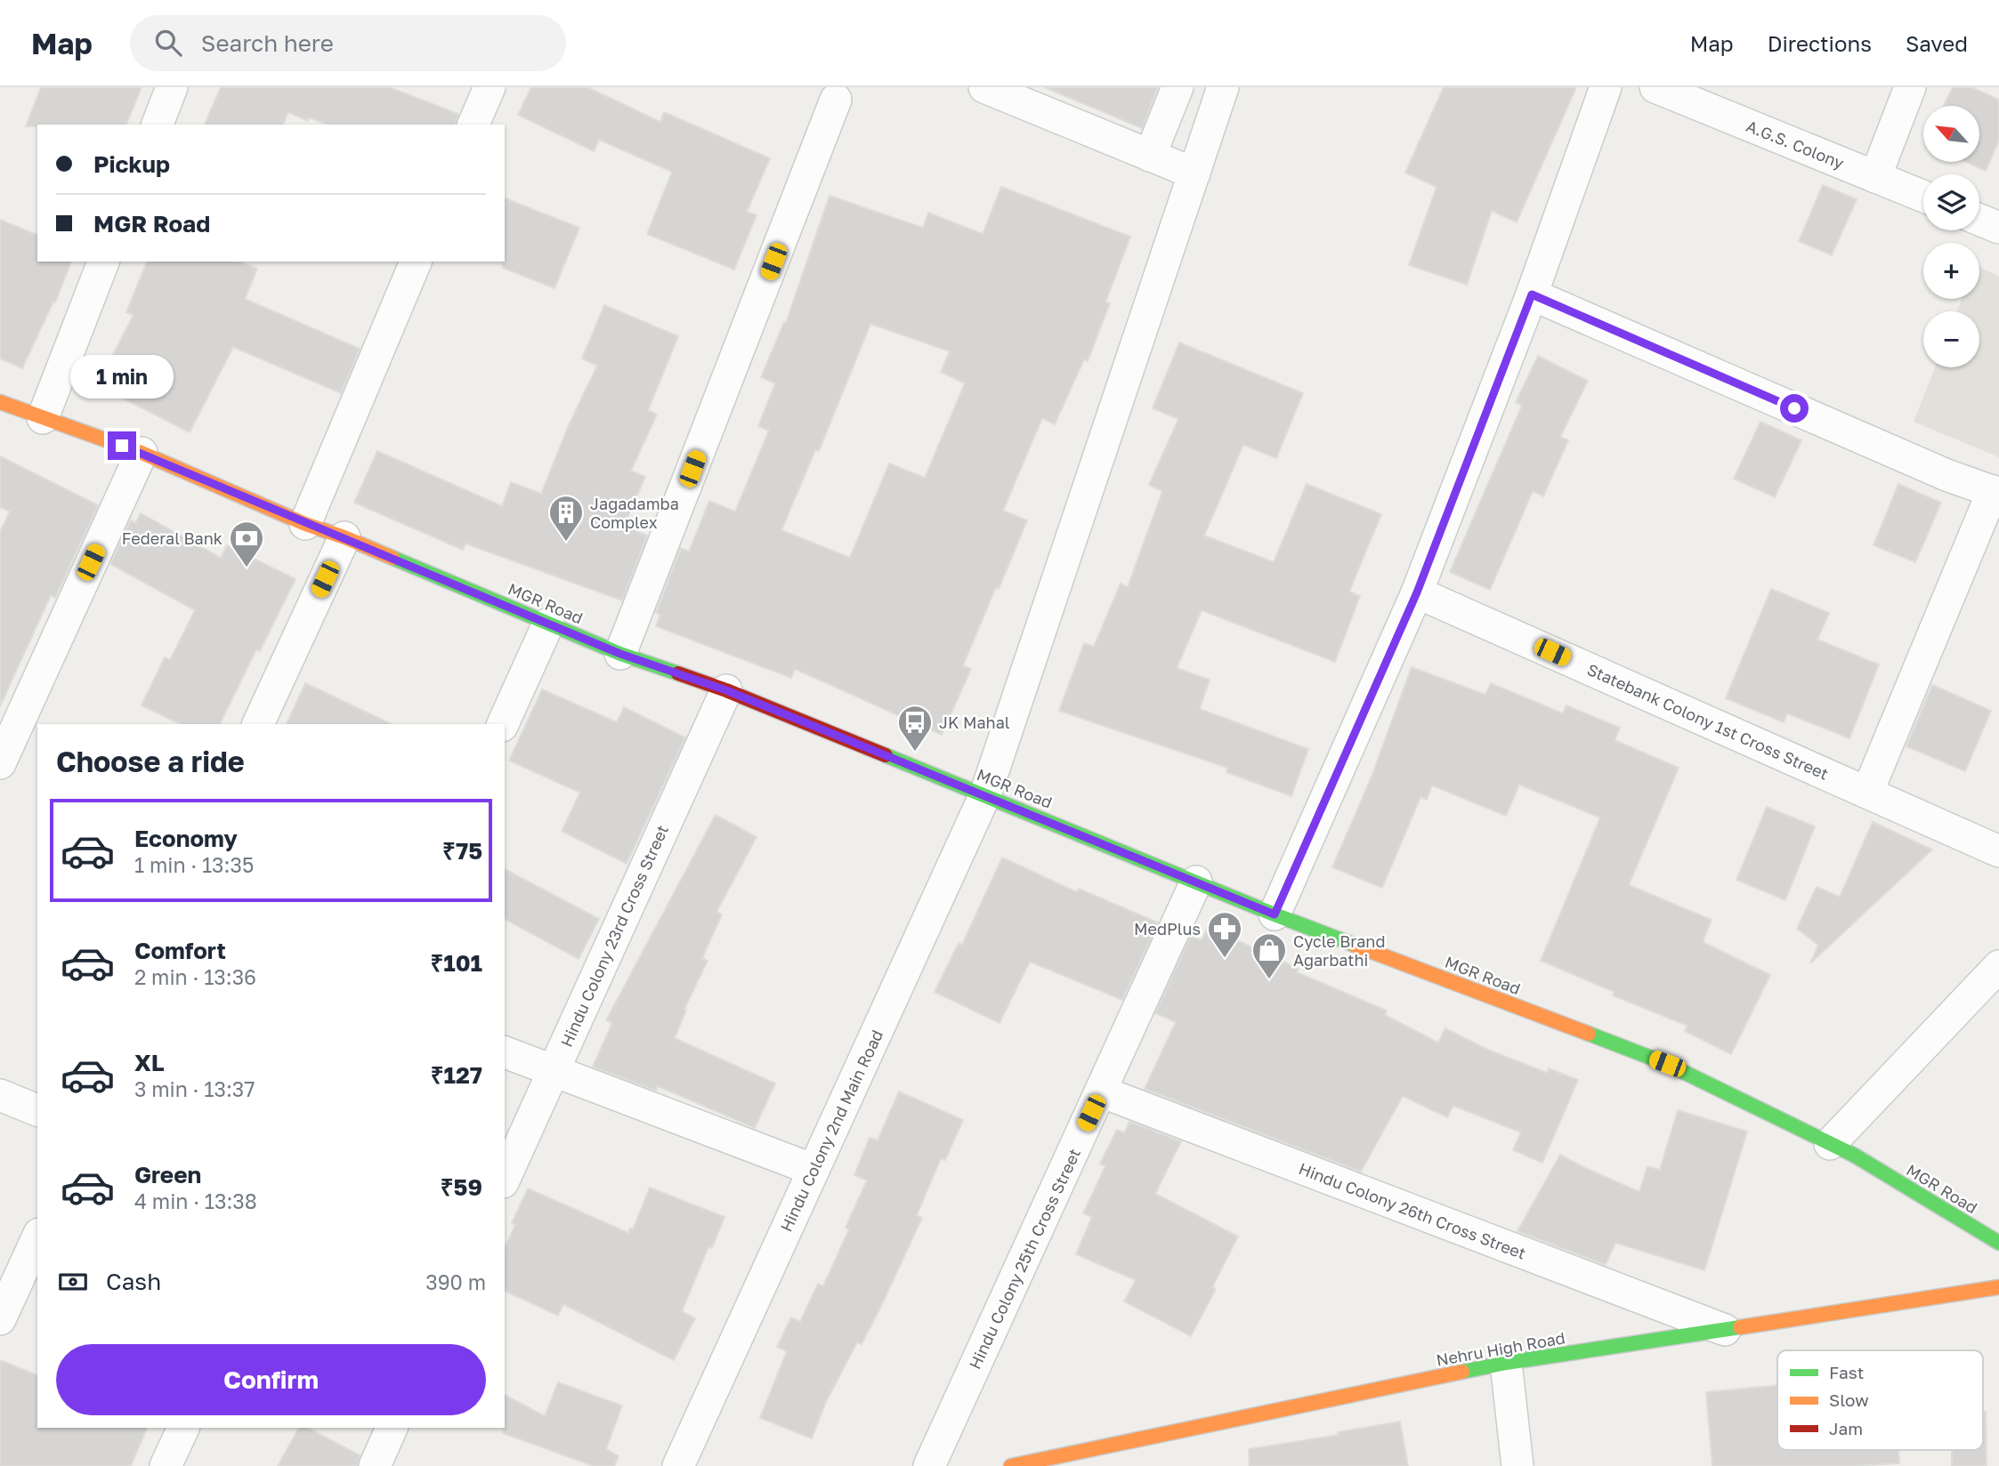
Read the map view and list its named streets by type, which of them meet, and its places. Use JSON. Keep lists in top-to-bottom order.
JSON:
{
  "streets": {
    "street": [
      "A.G.S. Colony",
      "MGR Road",
      "Statebank Colony 1st Cross Street",
      "Hindu Colony 23rd Cross Street",
      "Hindu Colony 2nd Main Road",
      "Hindu Colony 26th Cross Street",
      "Hindu Colony 25th Cross Street",
      "Nehru High Road"
    ]
  },
  "crossings": [
    ["MGR Road", "Hindu Colony 23rd Cross Street"],
    ["MGR Road", "Hindu Colony 2nd Main Road"],
    ["MGR Road", "Hindu Colony 25th Cross Street"],
    ["Hindu Colony 26th Cross Street", "Hindu Colony 25th Cross Street"],
    ["Hindu Colony 26th Cross Street", "Nehru High Road"]
  ],
  "places": {
    "building": ["Jagadamba Complex"],
    "bank": ["Federal Bank"],
    "bus stop": ["JK Mahal"],
    "pharmacy": ["MedPlus"],
    "shop": ["Cycle Brand Agarbathi"]
  },
  "legend": ["Fast", "Slow", "Jam"],
  "north": "top left",
  "page": {
    "header": "Map",
    "search": "Search here",
    "nav": ["Map", "Directions", "Saved"],
    "map_buttons": ["+", "−"],
    "banner": ["Pickup", "MGR Road"],
    "bubble": "1 min",
    "heading": "Choose a ride",
    "list": [
      {
        "name": "Economy",
        "note": "1 min · 13:35",
        "value": "₹75"
      },
      {
        "name": "Comfort",
        "note": "2 min · 13:36",
        "value": "₹101"
      },
      {
        "name": "XL",
        "note": "3 min · 13:37",
        "value": "₹127"
      },
      {
        "name": "Green",
        "note": "4 min · 13:38",
        "value": "₹59"
      }
    ],
    "pay": ["Cash", "390 m"],
    "buttons": "Confirm"
  }
}
